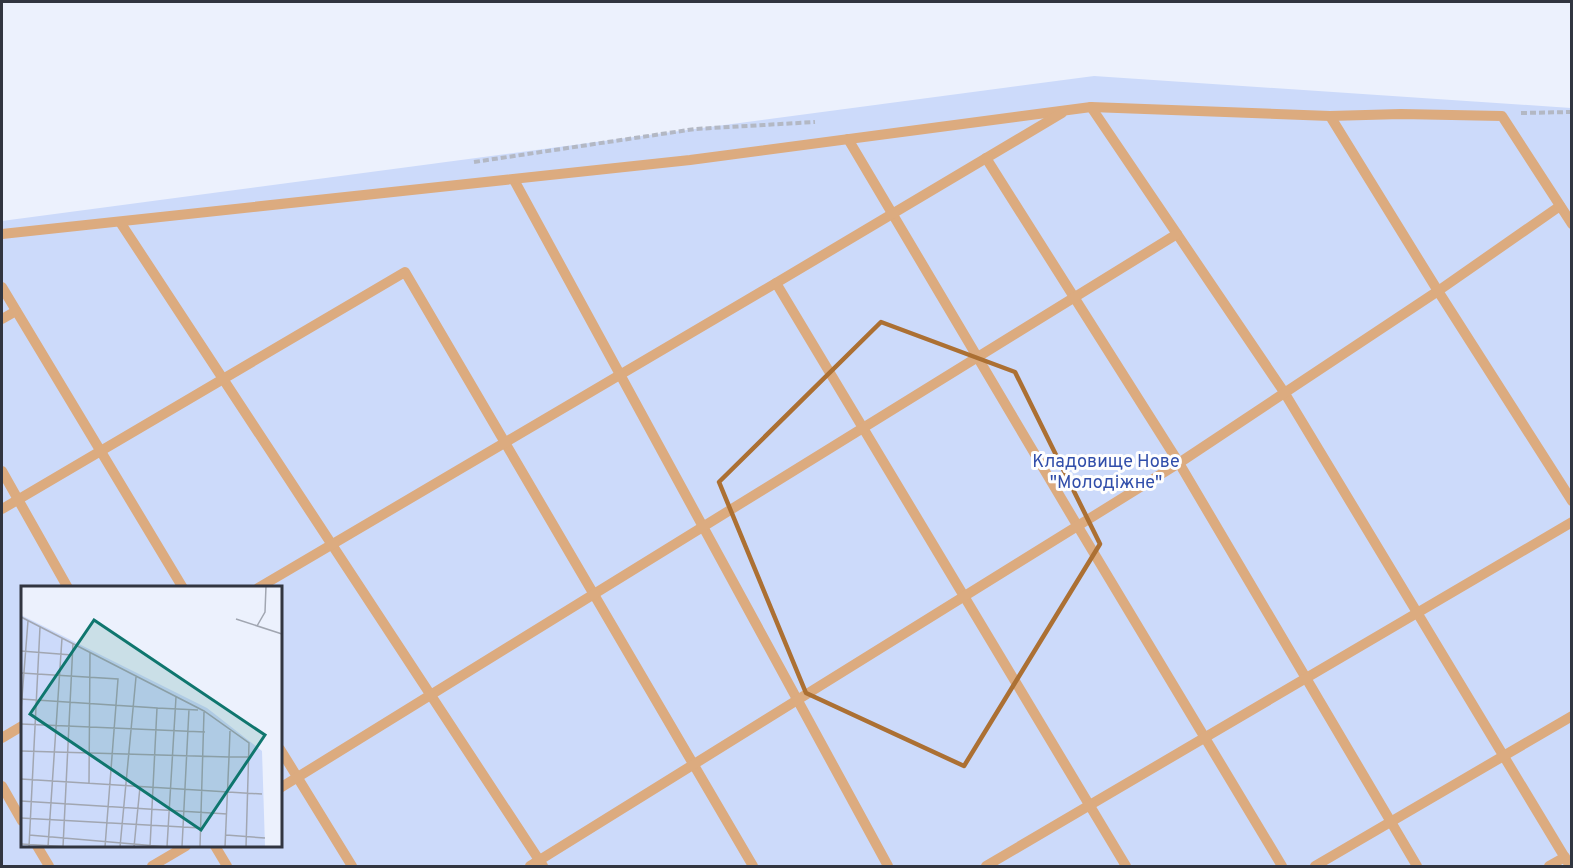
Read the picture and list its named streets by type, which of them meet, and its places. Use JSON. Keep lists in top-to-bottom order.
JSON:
{
  "parks": ["Кладовище Нове \"Молодіжне\""]
}
